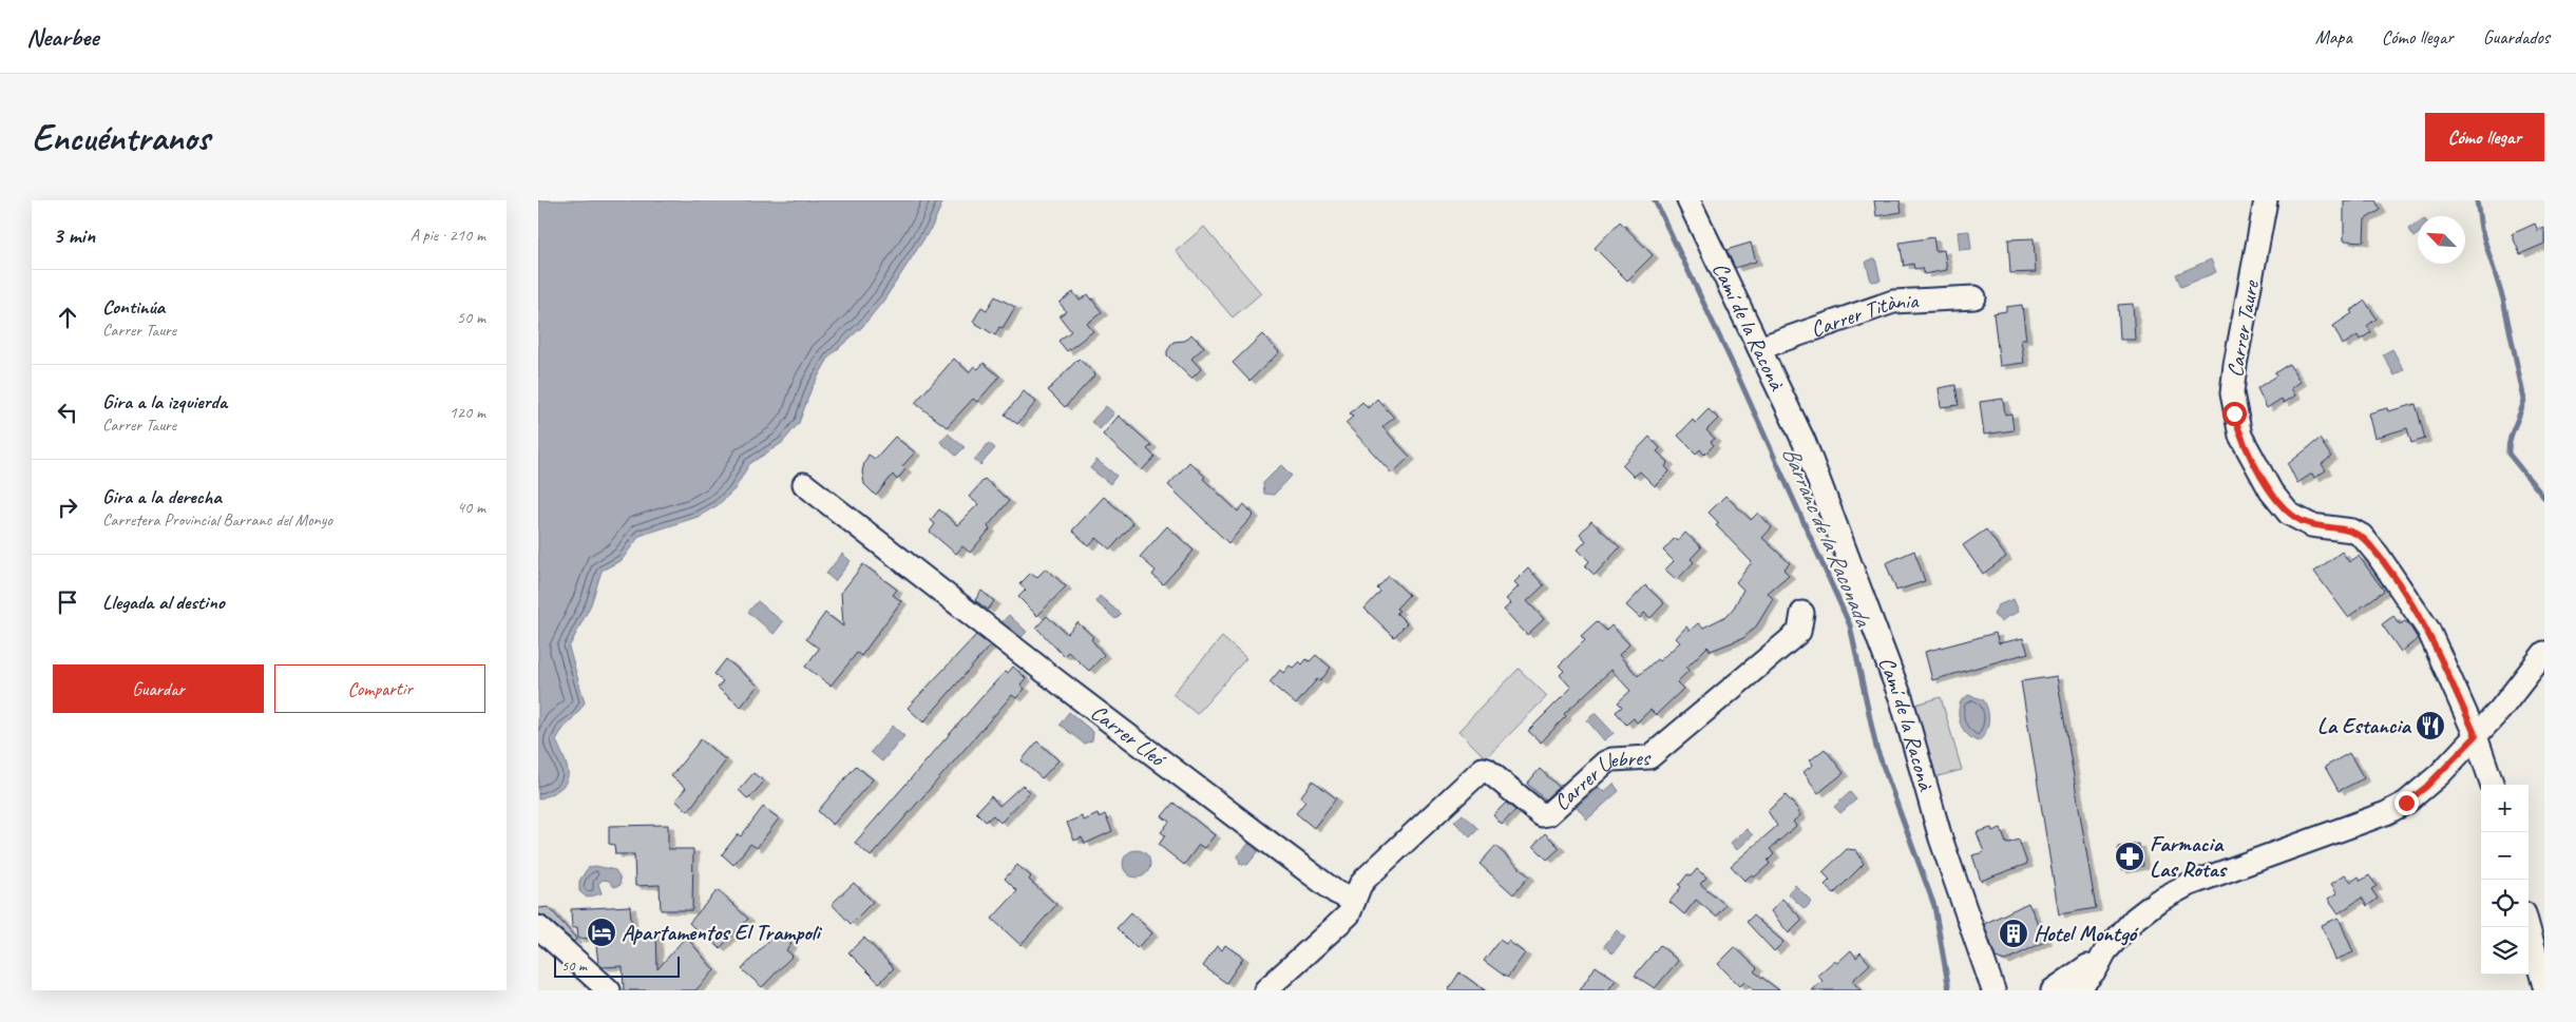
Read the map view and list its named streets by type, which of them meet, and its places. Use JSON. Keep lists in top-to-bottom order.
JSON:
{
  "streets": {
    "street": [
      "Carrer Titània",
      "Camí de la Raconà",
      "Carrer Taure",
      "Carrer Lleó",
      "Carrer Llebres"
    ]
  },
  "crossings": [
    ["Carrer Titània", "Camí de la Raconà"],
    ["Carrer Lleó", "Carrer Llebres"]
  ],
  "water": ["Barranc de la Raconada"],
  "places": {
    "restaurant": ["La Estancia"],
    "pharmacy": ["Farmacia Las Rotas"],
    "hotel": ["Apartamentos El Trampoli"],
    "building": ["Hotel Montgó"]
  },
  "scale_bar": "50 m",
  "north": "top left",
  "page": {
    "header": "Nearbee",
    "nav": ["Mapa", "Cómo llegar", "Guardados"],
    "buttons": [
      "Cómo llegar",
      ["Guardar", "Compartir"]
    ],
    "title": "Encuéntranos",
    "heading": ["3 min", "A pie · 210 m"],
    "list": [
      ["Continúa", "Carrer Taure", "50 m"],
      ["Gira a la izquierda", "Carrer Taure", "120 m"],
      ["Gira a la derecha", "Carretera Provincial Barranc del Monyo", "40 m"],
      "Llegada al destino"
    ],
    "map_buttons": ["+", "−"],
    "scale": "50 m"
  }
}
